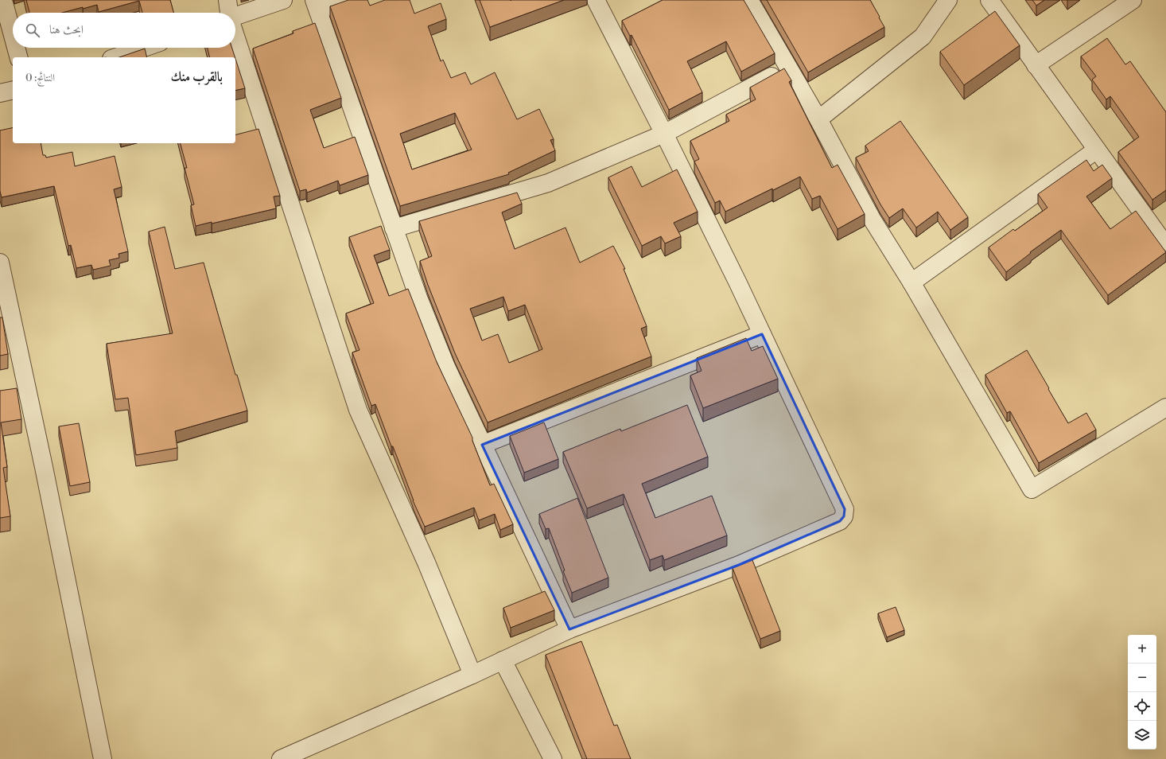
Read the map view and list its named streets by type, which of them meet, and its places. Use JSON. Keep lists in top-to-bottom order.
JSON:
{
  "page": {
    "search": "ابحث هنا",
    "heading": ["بالقرب منك", "النتائج: 0"],
    "map_buttons": ["+", "−"]
  }
}
